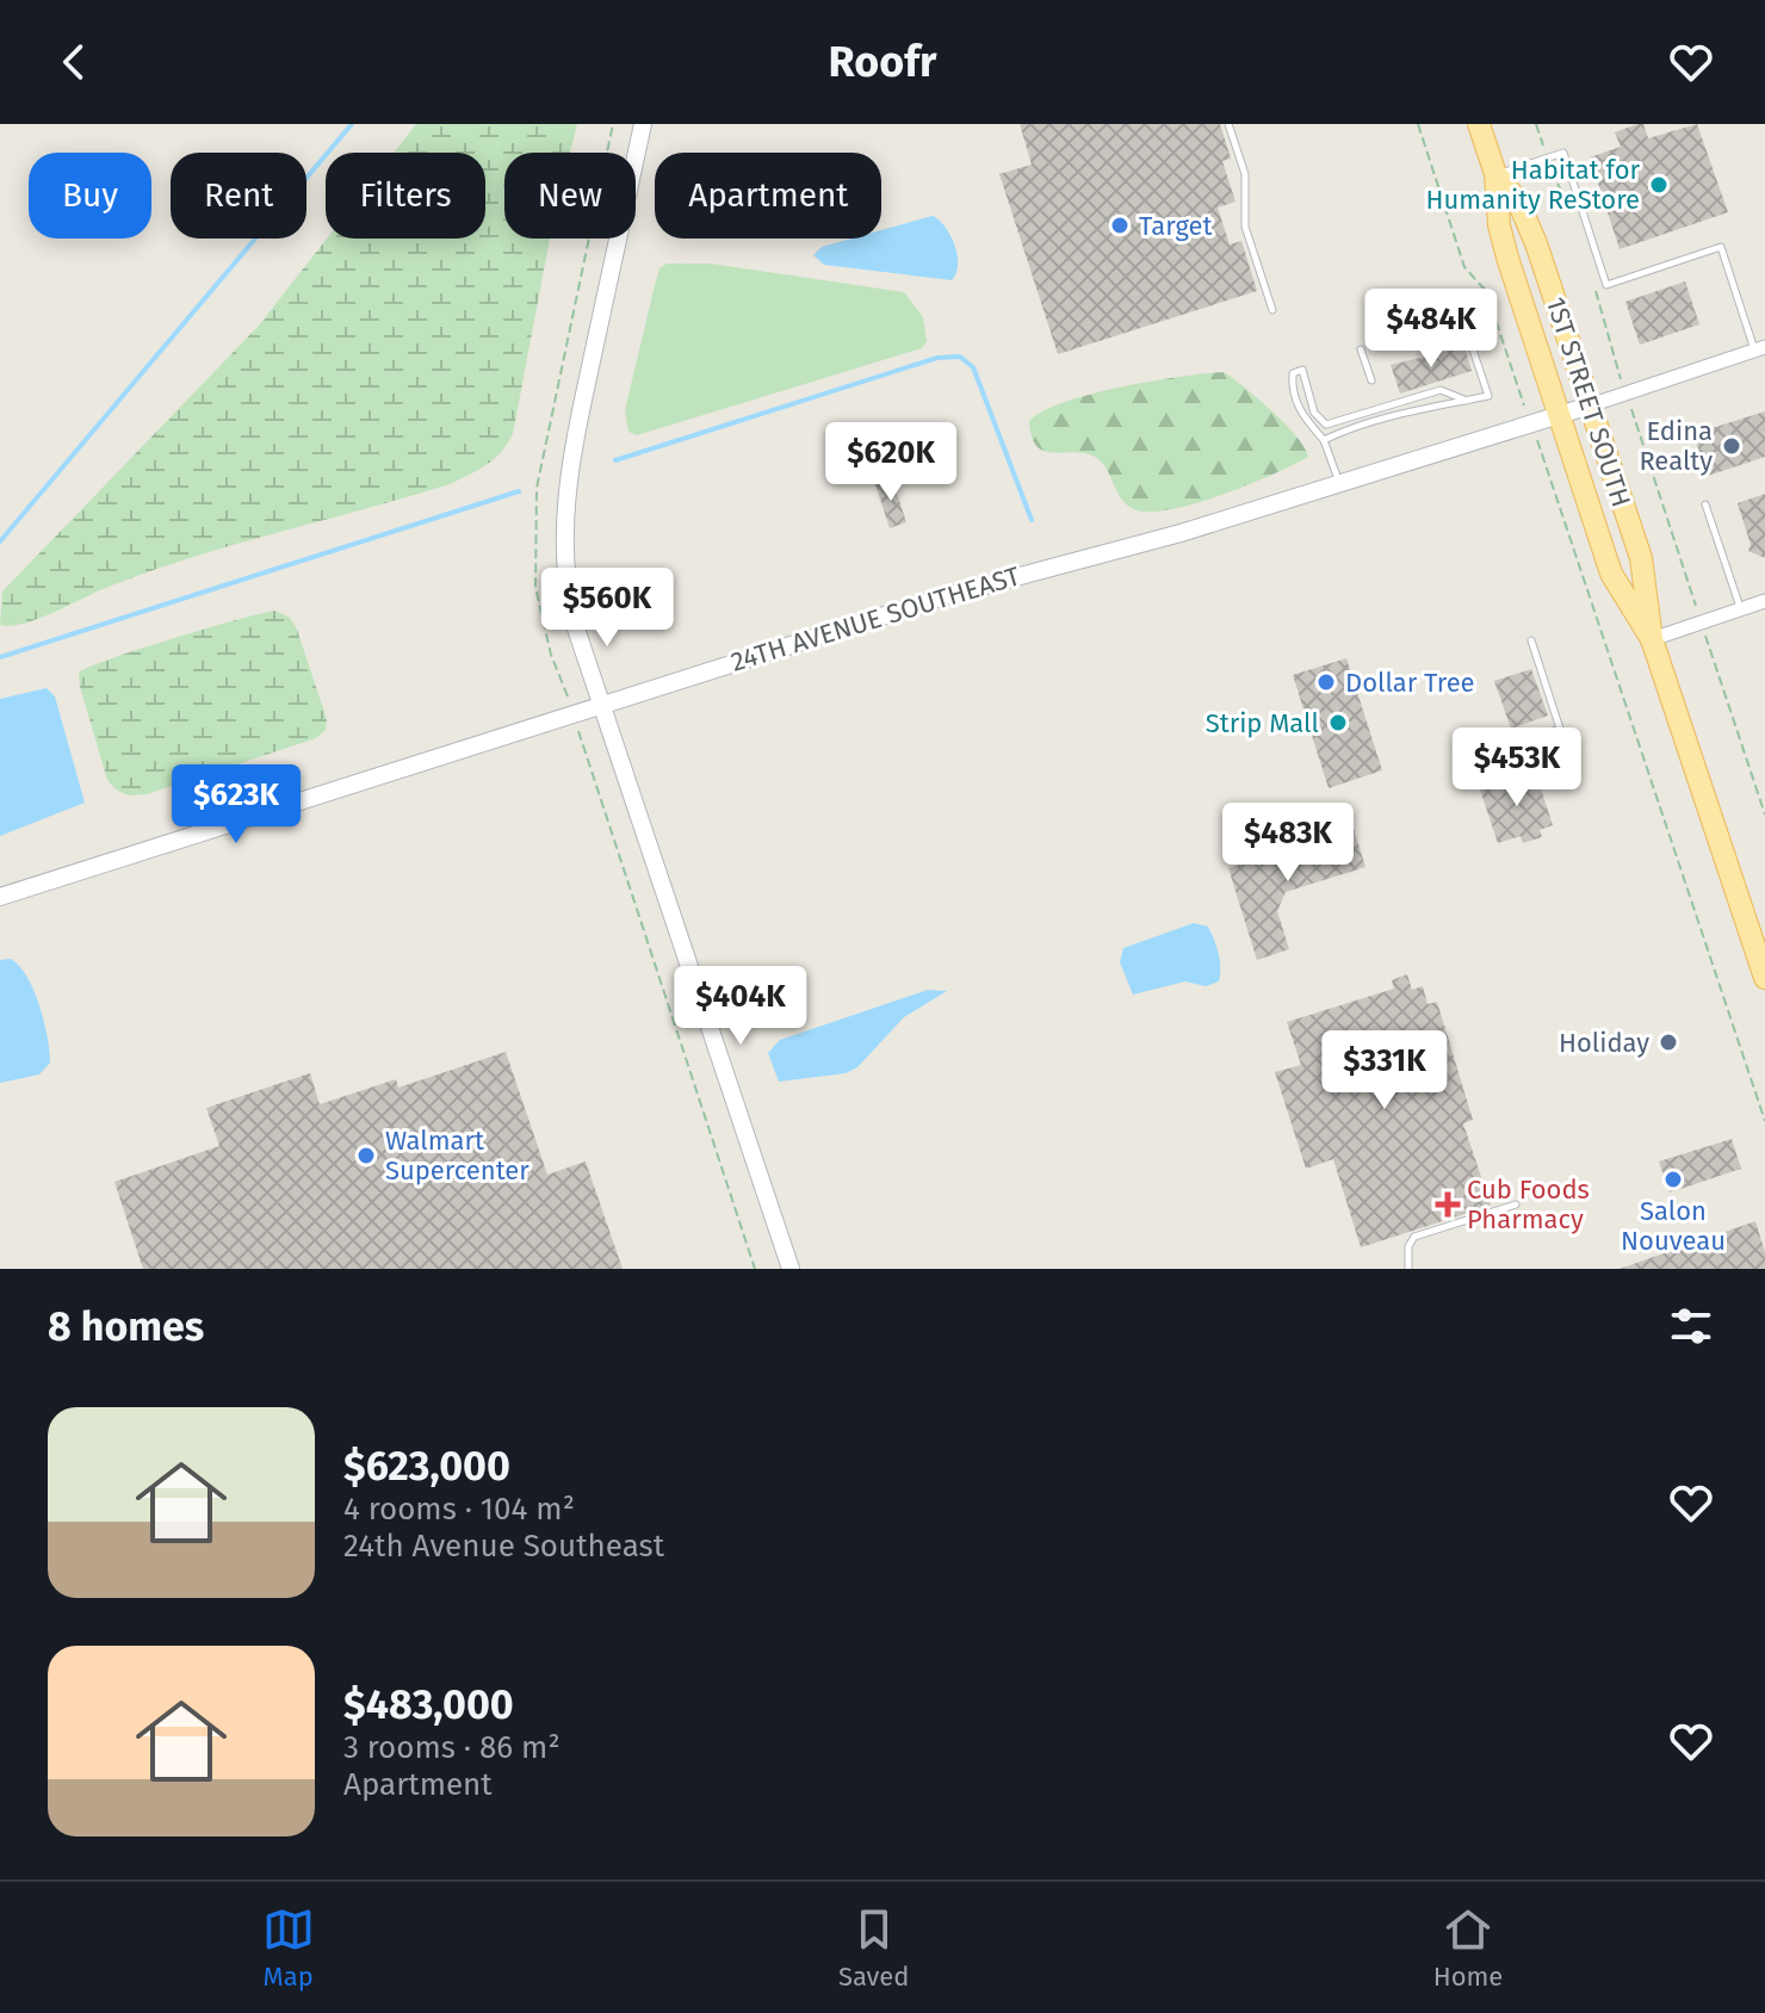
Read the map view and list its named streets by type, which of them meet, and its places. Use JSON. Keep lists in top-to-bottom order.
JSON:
{
  "streets": {
    "main road": ["1ST STREET SOUTH"],
    "street": ["24TH AVENUE SOUTHEAST"]
  },
  "crossings": [
    ["1ST STREET SOUTH", "24TH AVENUE SOUTHEAST"]
  ],
  "places": {
    "other": [
      "Habitat for Humanity ReStore",
      "Target",
      "Edina Realty",
      "Dollar Tree",
      "Strip Mall",
      "Holiday",
      "Walmart Supercenter",
      "Salon Nouveau"
    ],
    "health": ["Cub Foods Pharmacy"]
  },
  "page": {
    "header": "Roofr",
    "chip": [
      "Buy",
      "Rent",
      "Filters",
      "New",
      "Apartment"
    ],
    "price": [
      "$484K",
      "$620K",
      "$560K",
      "$453K",
      "$623K",
      "$483K",
      "$404K",
      "$331K"
    ],
    "heading": "8 homes",
    "list": [
      {
        "name": "$623,000",
        "note": "4 rooms · 104 m² · 24th Avenue Southeast"
      },
      {
        "name": "$483,000",
        "note": "3 rooms · 86 m² · Apartment"
      }
    ],
    "tabs": ["Map", "Saved", "Home"]
  }
}
